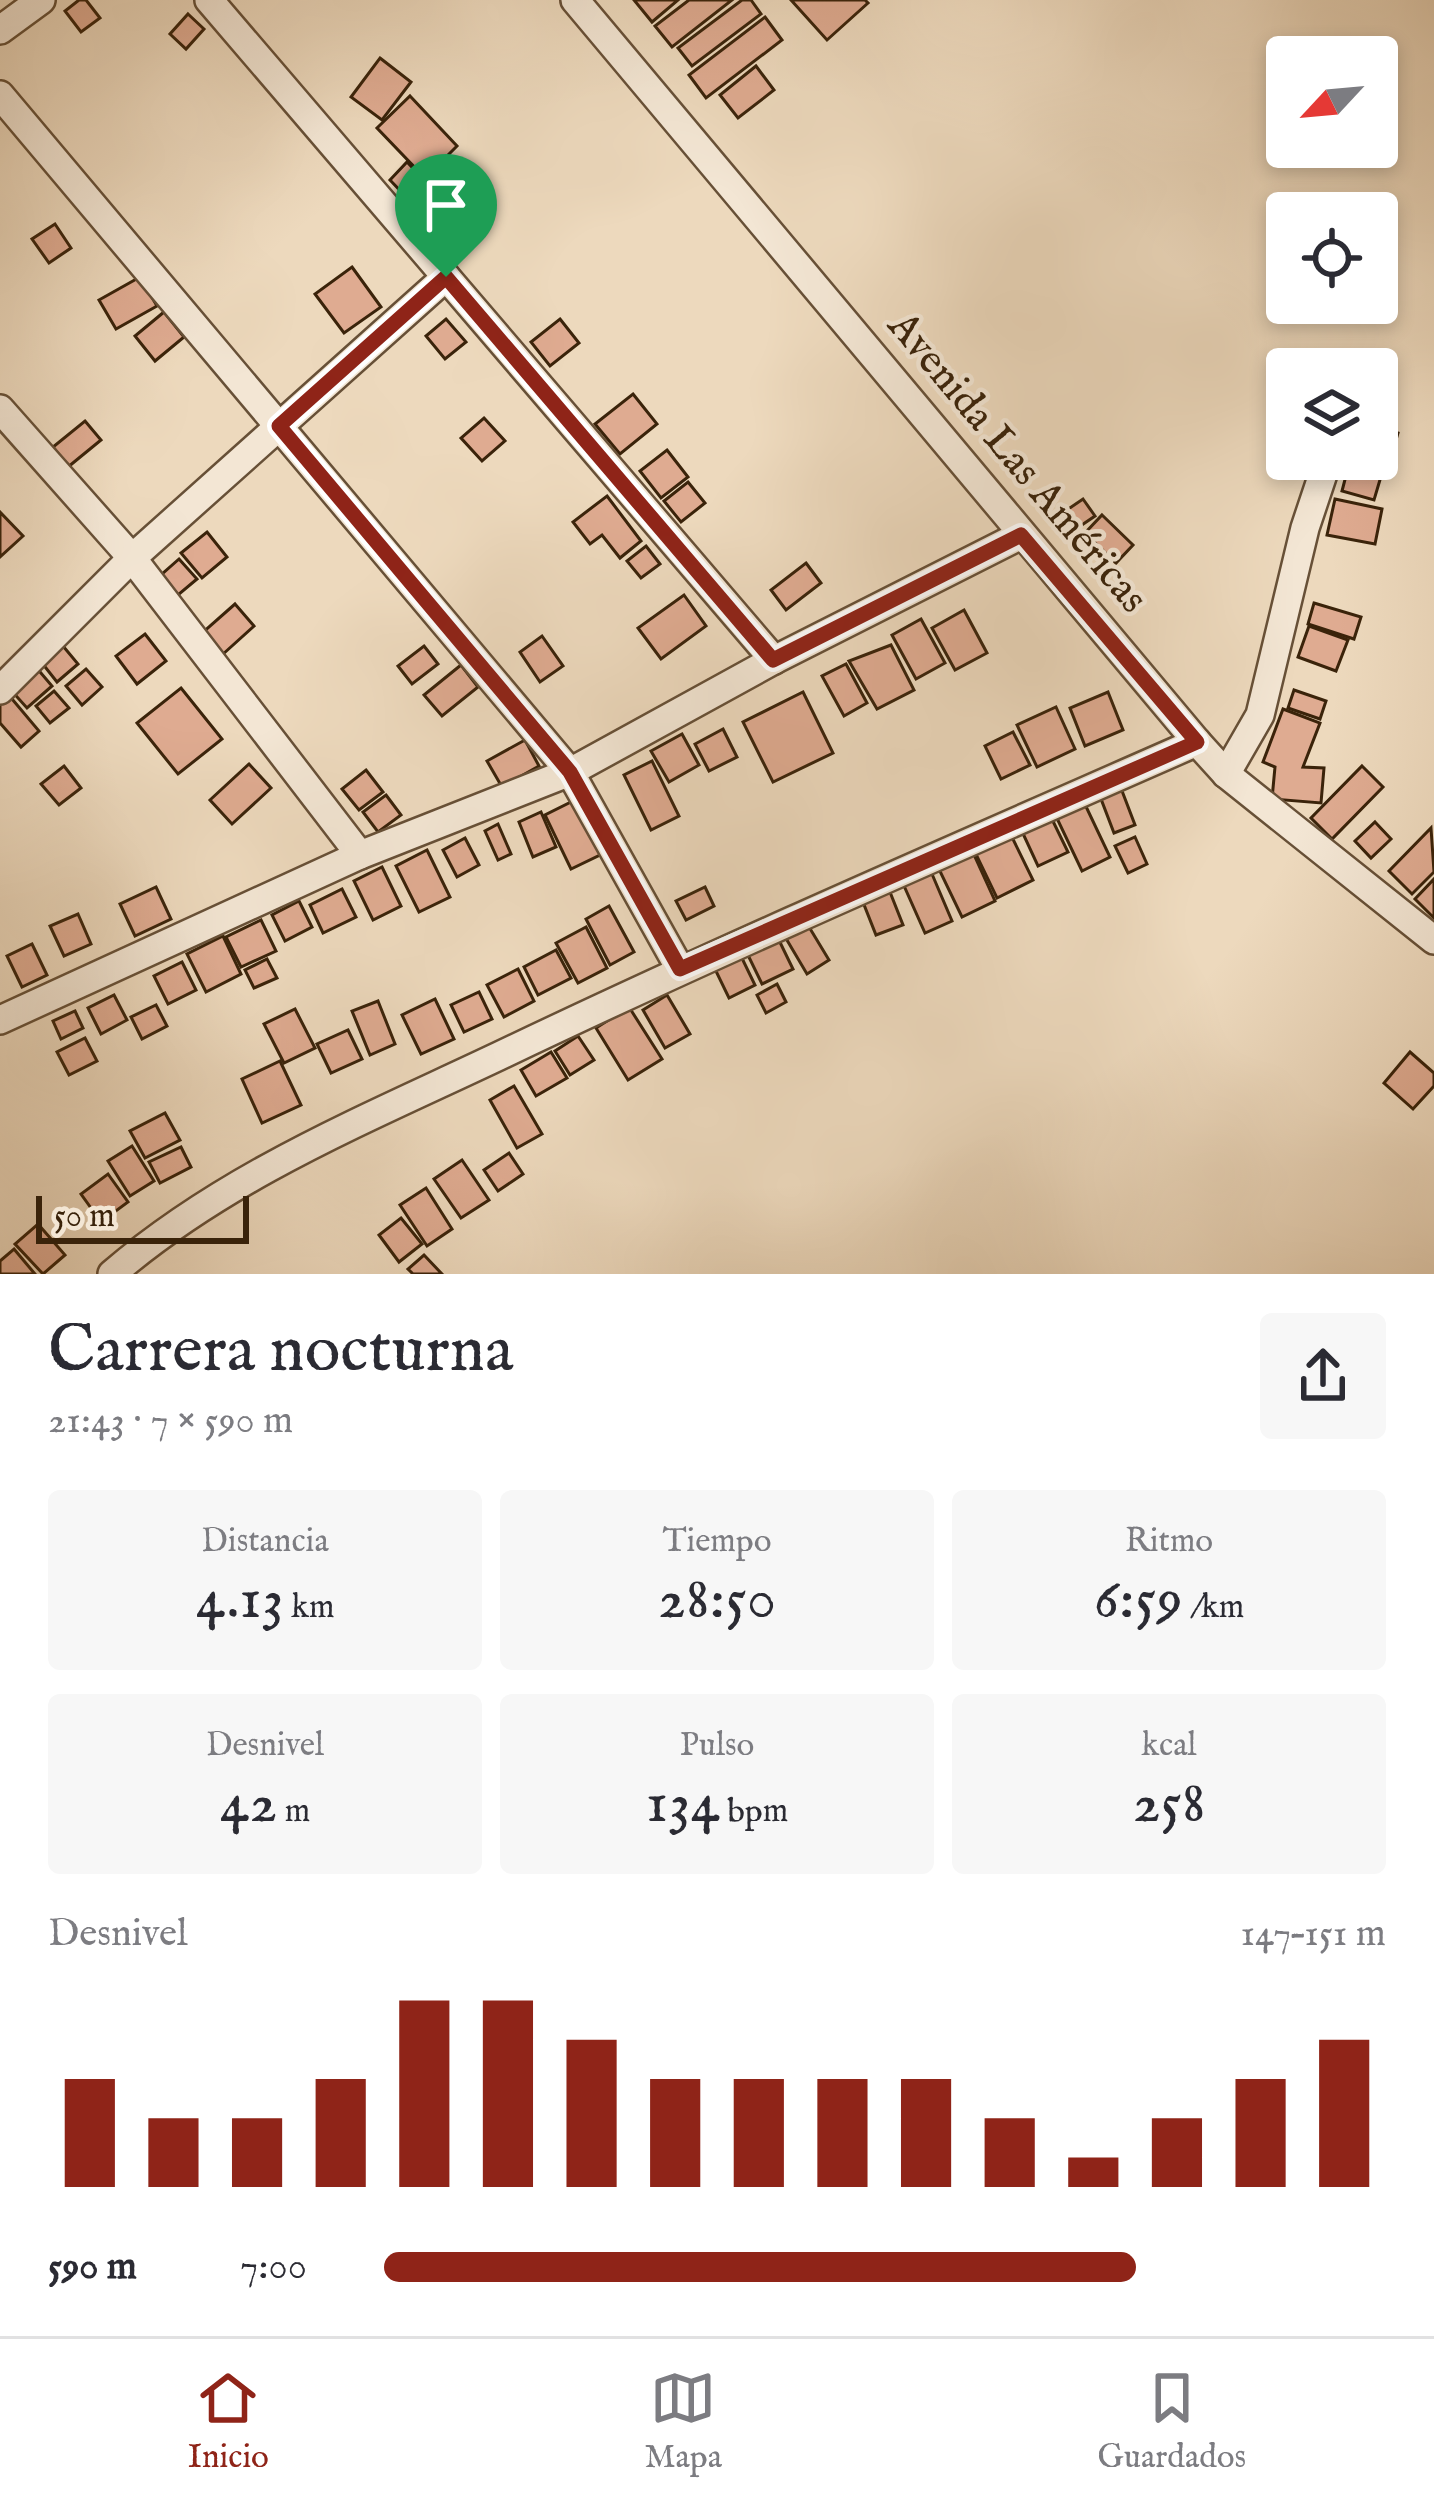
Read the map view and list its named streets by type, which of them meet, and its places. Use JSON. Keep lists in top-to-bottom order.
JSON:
{
  "streets": {
    "street": ["Avenida Las Américas"]
  },
  "scale_bar": "50 m",
  "north": "bottom left",
  "page": {
    "scale": "50 m",
    "heading": ["Carrera nocturna", "21:43 · 7 × 590 m"],
    "stats": [
      ["Distancia", "4.13 km"],
      ["Tiempo", "28:50"],
      ["Ritmo", "6:59 /km"],
      ["Desnivel", "42 m"],
      ["Pulso", "134 bpm"],
      ["kcal", "258"]
    ],
    "chart": ["Desnivel", "147–151 m"],
    "list": [
      {
        "name": "590 m",
        "note": "7:00"
      }
    ],
    "tabs": ["Inicio", "Mapa", "Guardados"]
  }
}
